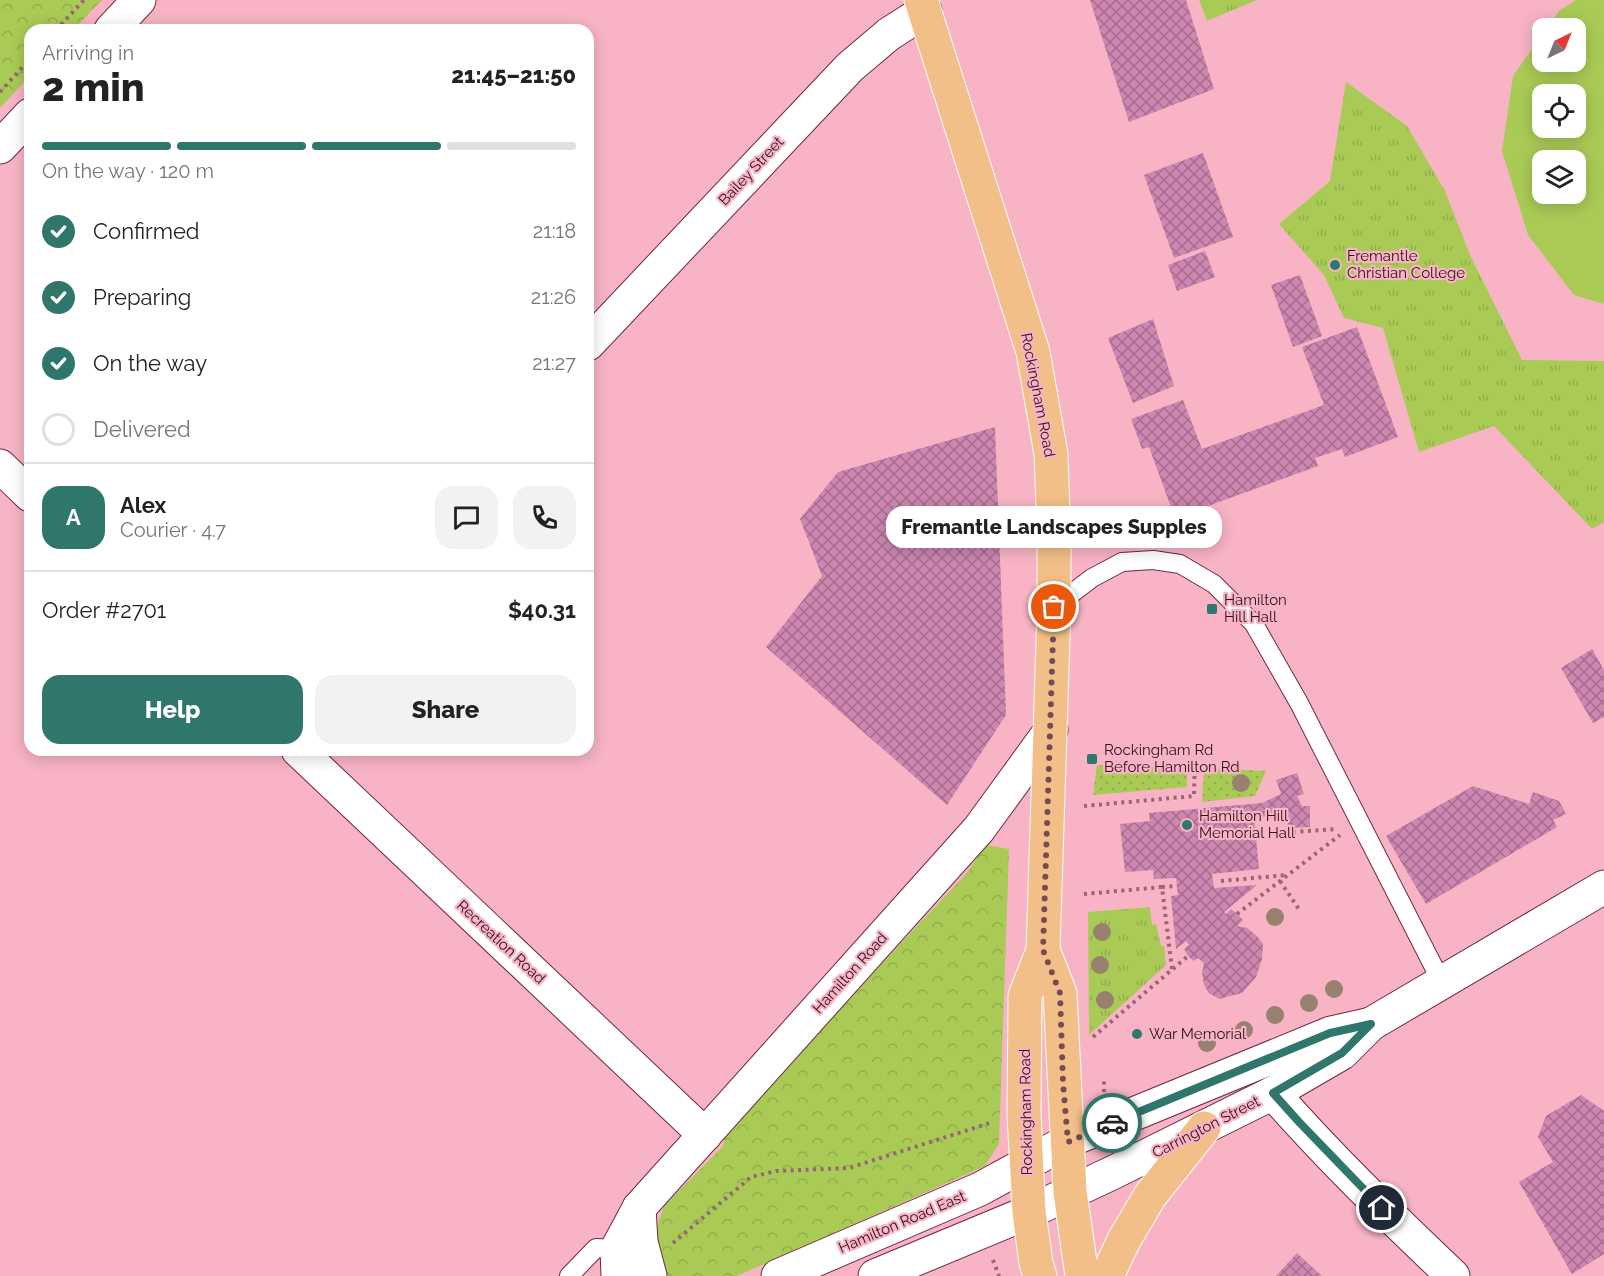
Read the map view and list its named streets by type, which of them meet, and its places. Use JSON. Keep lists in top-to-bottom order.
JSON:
{
  "streets": {
    "main road": ["Rockingham Road"],
    "street": [
      "Bailey Street",
      "Recreation Road",
      "Hamilton Road",
      "Carrington Street",
      "Hamilton Road East"
    ]
  },
  "crossings": [
    ["Bailey Street", "Rockingham Road"],
    ["Rockingham Road", "Hamilton Road"],
    ["Rockingham Road", "Carrington Street"],
    ["Rockingham Road", "Hamilton Road East"],
    ["Recreation Road", "Hamilton Road"],
    ["Carrington Street", "Hamilton Road East"]
  ],
  "places": {
    "other": [
      "Fremantle Christian College",
      "Fremantle Landscapes Supples",
      "Hamilton Hill Memorial Hall",
      "War Memorial"
    ],
    "transit": ["Hamilton Hill Hall", "Rockingham Rd Before Hamilton Rd"]
  },
  "north": "top right",
  "page": {
    "heading": ["2 min", "Arriving in", "21:45–21:50"],
    "panel": [
      "Alex",
      "Courier · 4.7",
      "Order #2701",
      "$40.31"
    ],
    "bar": "On the way · 120 m",
    "list": [
      ["Confirmed", "21:18"],
      ["Preparing", "21:26"],
      ["On the way", "21:27"],
      "Delivered"
    ],
    "round": "A",
    "bubble": "Fremantle Landscapes Supples",
    "buttons": ["Help", "Share"]
  }
}
